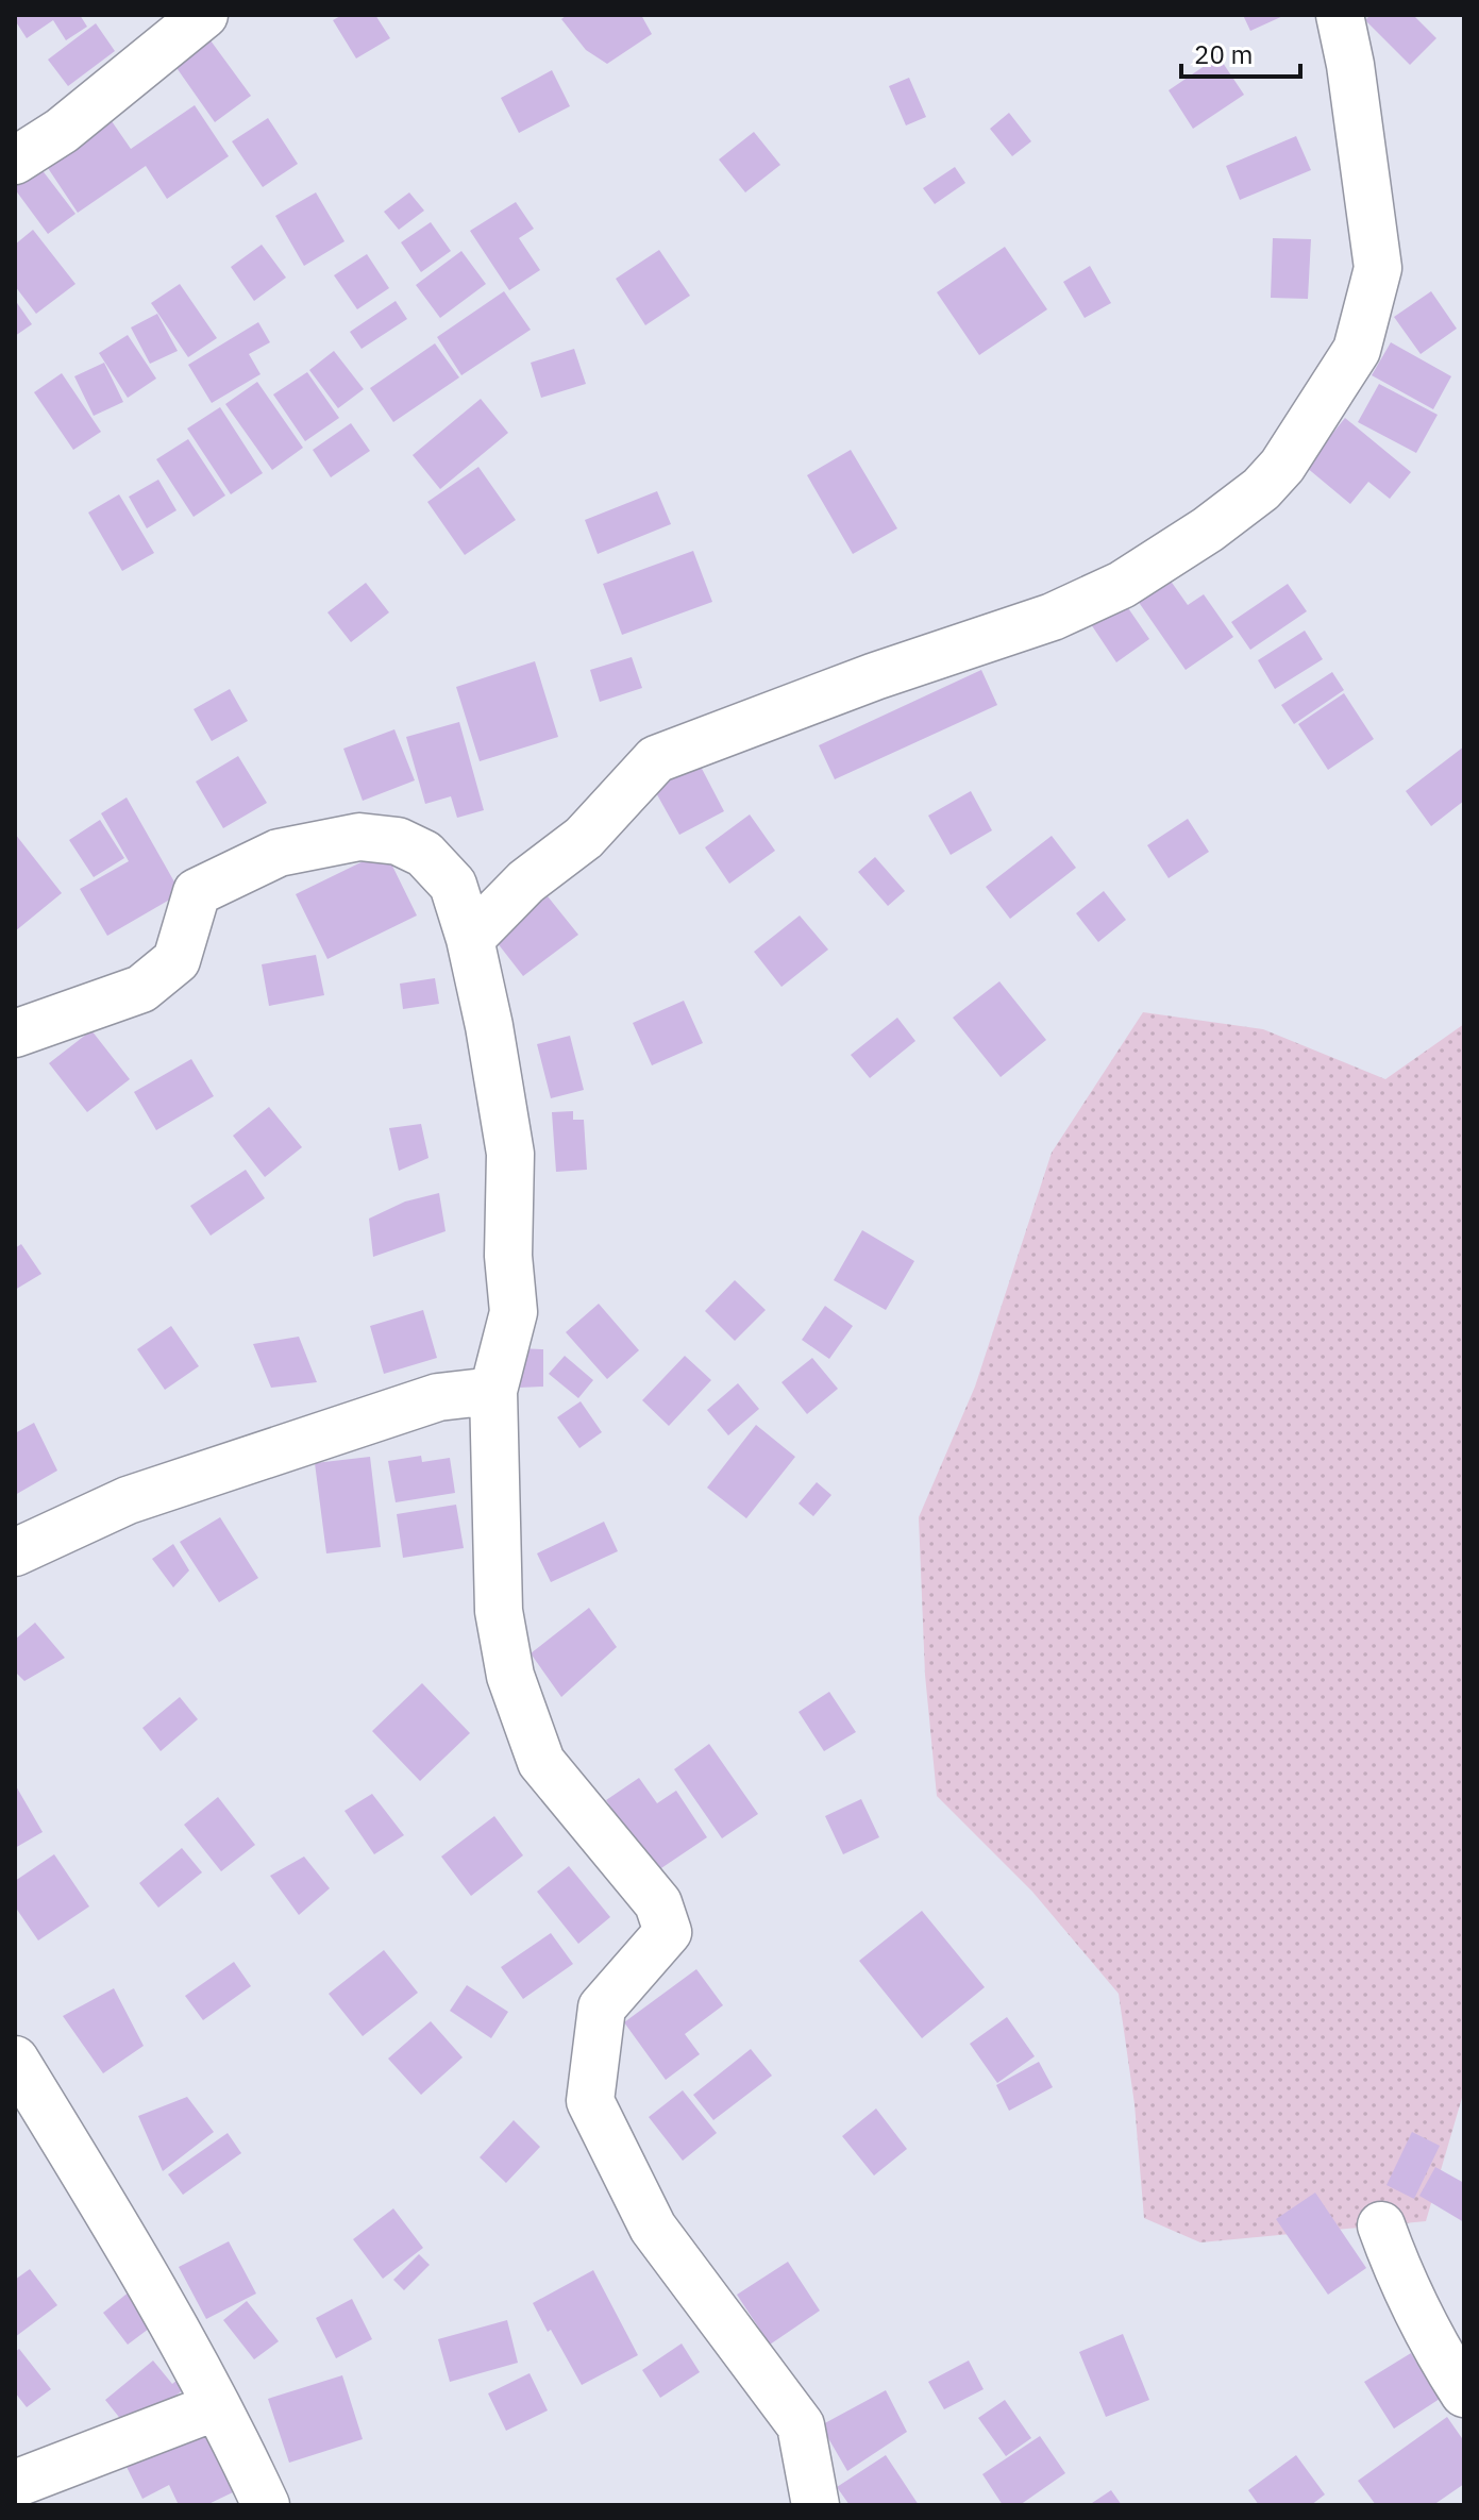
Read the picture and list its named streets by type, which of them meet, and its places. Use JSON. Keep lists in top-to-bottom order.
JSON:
{
  "scale_bar": "20 m"
}
